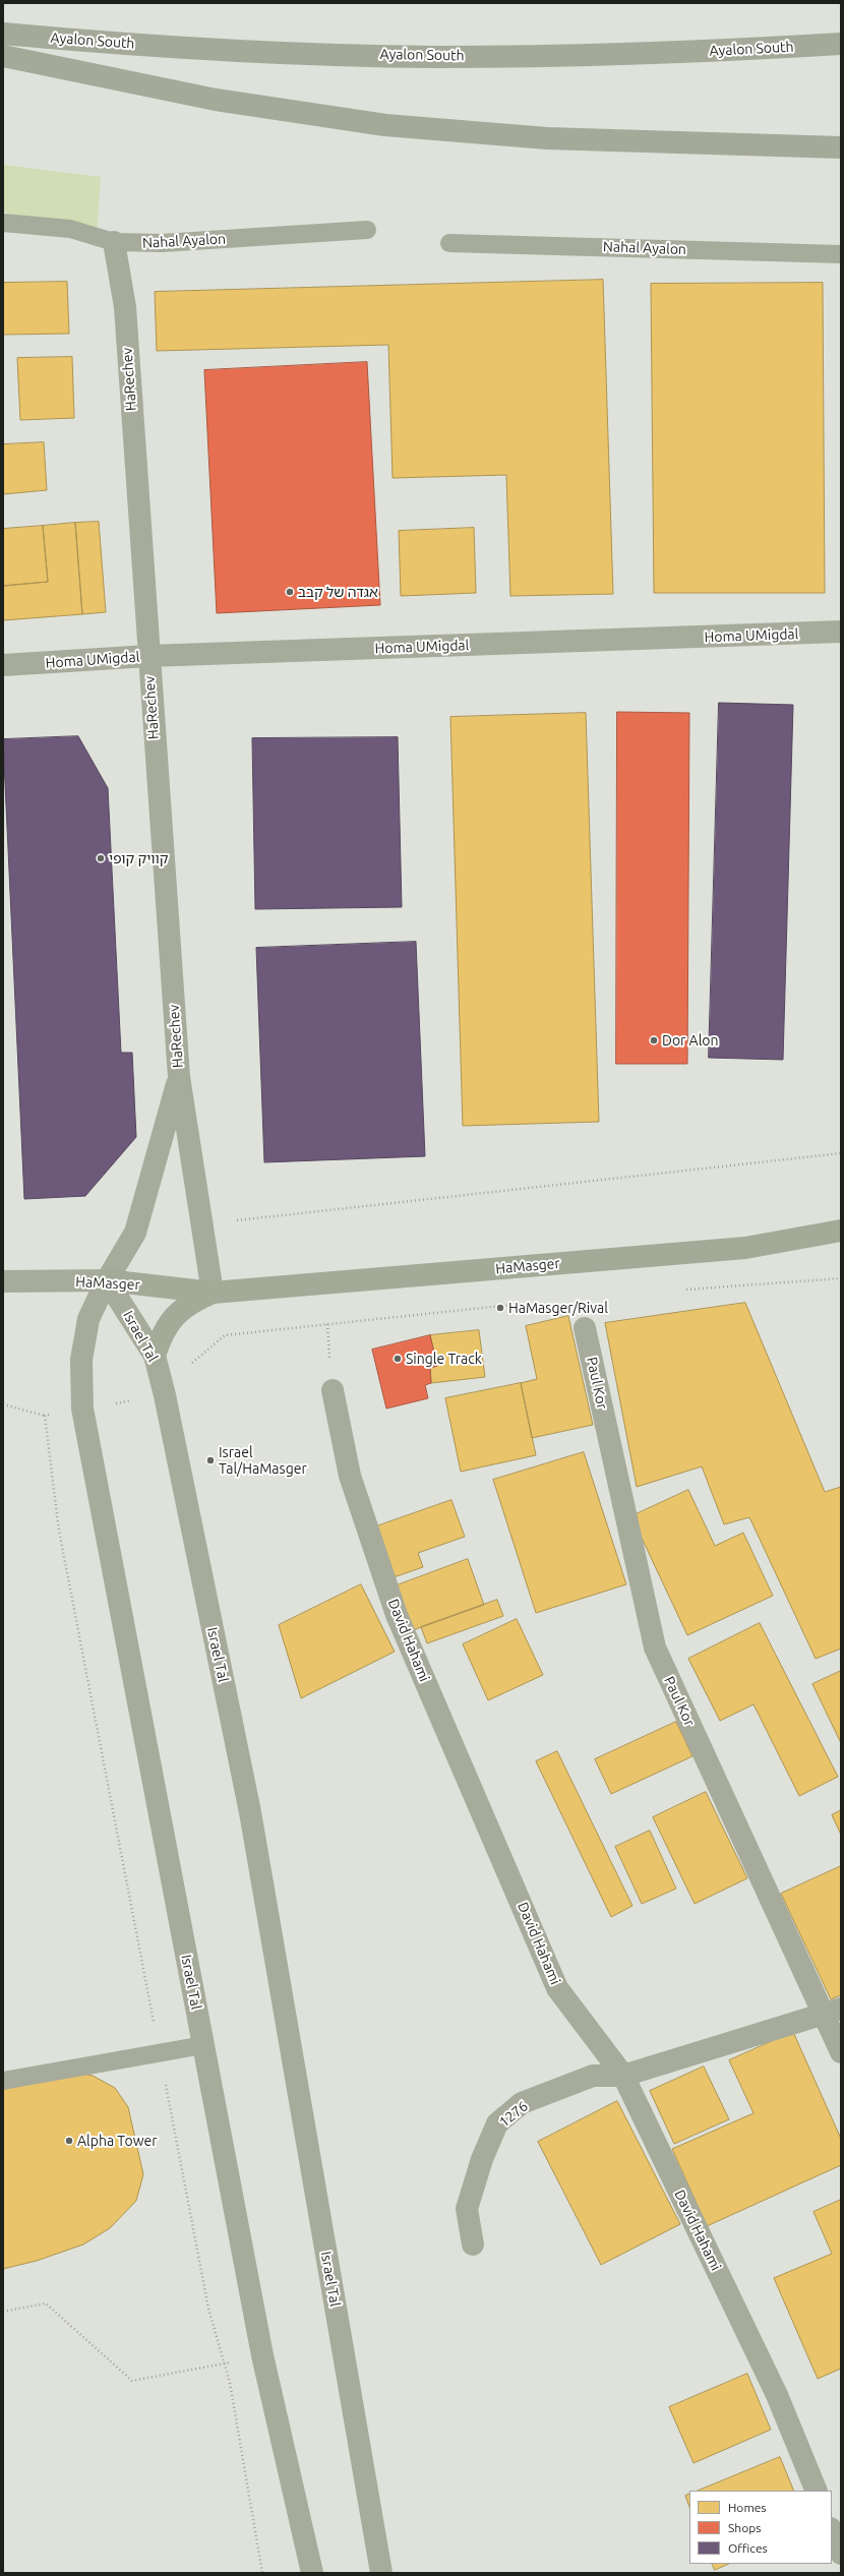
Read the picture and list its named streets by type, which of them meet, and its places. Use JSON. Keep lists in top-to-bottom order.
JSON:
{
  "streets": {
    "highway": ["Ayalon South"],
    "main road": ["HaMasger"],
    "street": [
      "HaRechev",
      "Homa UMigdal",
      "Israel Tal",
      "Paul Kor",
      "David Hahami",
      "1276"
    ],
    "lane": ["Nahal Ayalon"]
  },
  "crossings": [
    ["Nahal Ayalon", "HaRechev"],
    ["HaRechev", "Homa UMigdal"],
    ["HaRechev", "HaMasger"],
    ["HaRechev", "Israel Tal"],
    ["HaMasger", "Israel Tal"],
    ["Paul Kor", "1276"],
    ["David Hahami", "1276"]
  ],
  "places": [
    "אגדה של קבב",
    "קוויק קופי",
    "Dor Alon",
    "HaMasger/Rival",
    "Single Track",
    "Israel Tal/HaMasger",
    "Alpha Tower"
  ],
  "legend": ["Homes", "Shops", "Offices"]
}
